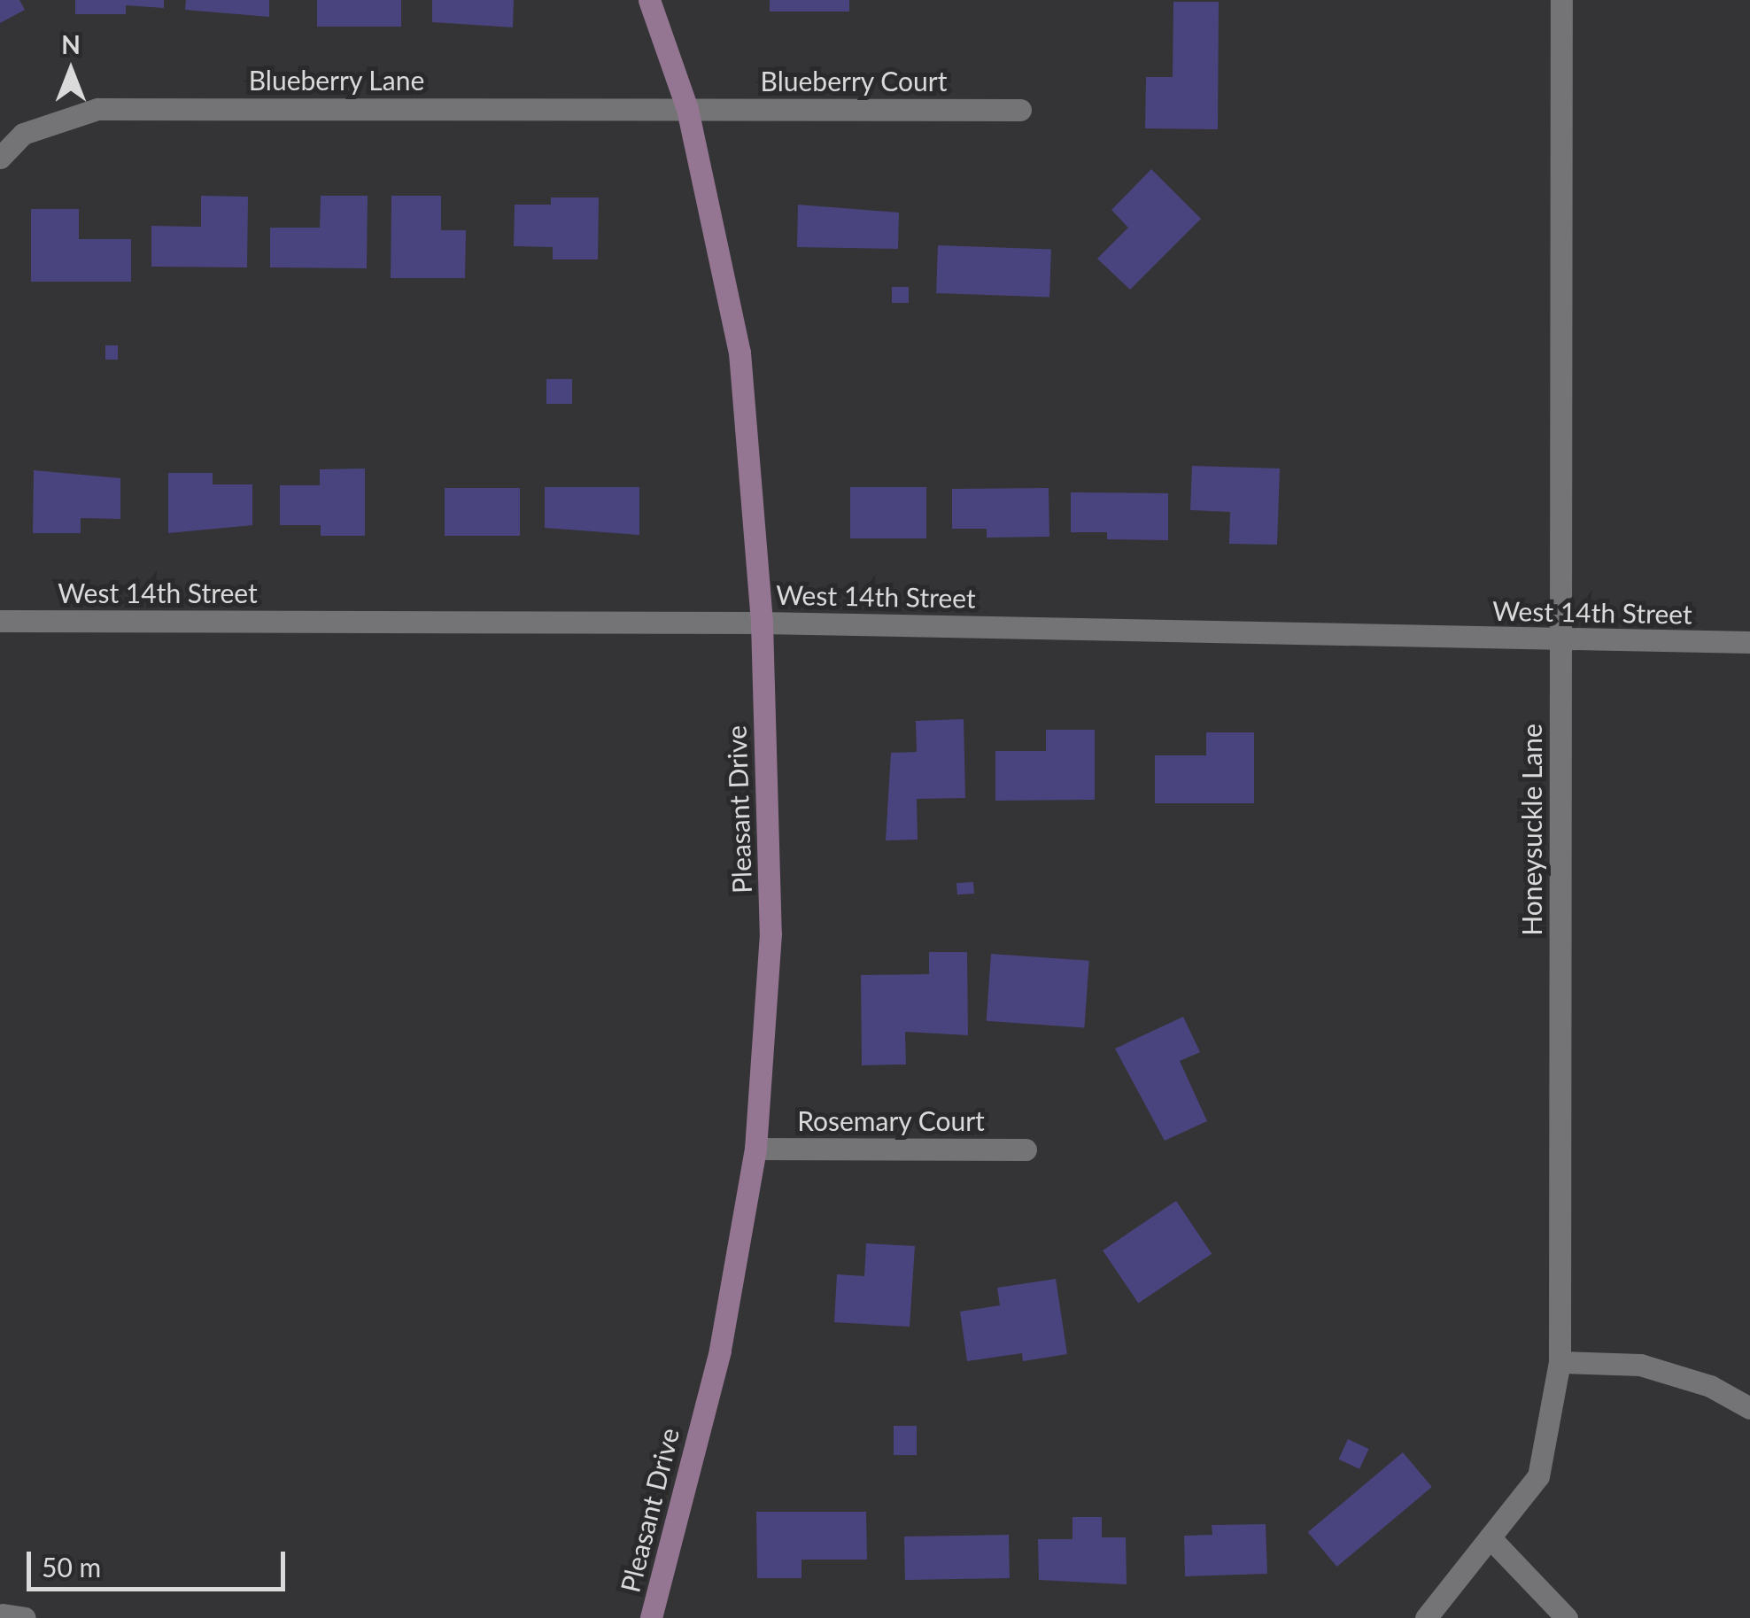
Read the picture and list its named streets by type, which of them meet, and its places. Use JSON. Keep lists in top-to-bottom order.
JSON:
{
  "streets": {
    "street": [
      "Blueberry Lane",
      "Blueberry Court",
      "West 14th Street",
      "Pleasant Drive",
      "Honeysuckle Lane",
      "Rosemary Court"
    ]
  },
  "crossings": [
    ["Blueberry Lane", "Blueberry Court"],
    ["Blueberry Lane", "Pleasant Drive"],
    ["Blueberry Court", "Pleasant Drive"],
    ["West 14th Street", "Pleasant Drive"],
    ["West 14th Street", "Honeysuckle Lane"],
    ["Pleasant Drive", "Rosemary Court"]
  ],
  "scale_bar": "50 m",
  "north": "top"
}
